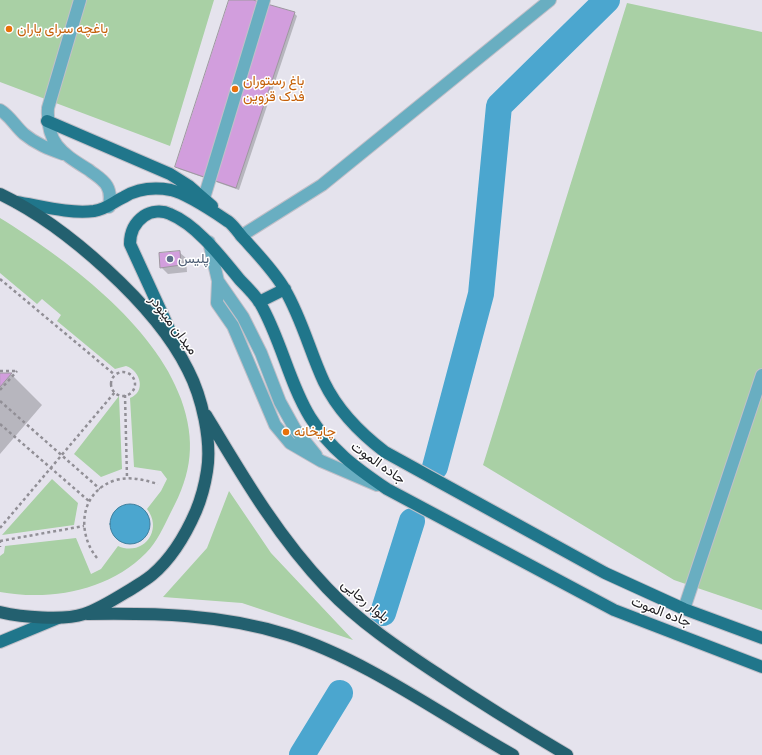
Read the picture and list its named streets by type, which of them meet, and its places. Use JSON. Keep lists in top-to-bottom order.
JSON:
{
  "streets": {
    "highway": ["میدان مینودر", "بلوار رجایی"],
    "main road": ["جاده الموت"]
  },
  "crossings": [
    ["میدان مینودر", "جاده الموت"],
    ["میدان مینودر", "بلوار رجایی"]
  ],
  "places": [
    "باغچه سرای یاران",
    "باغ رستوران فدک قزوین",
    "پلیس",
    "چایخانه"
  ]
}
